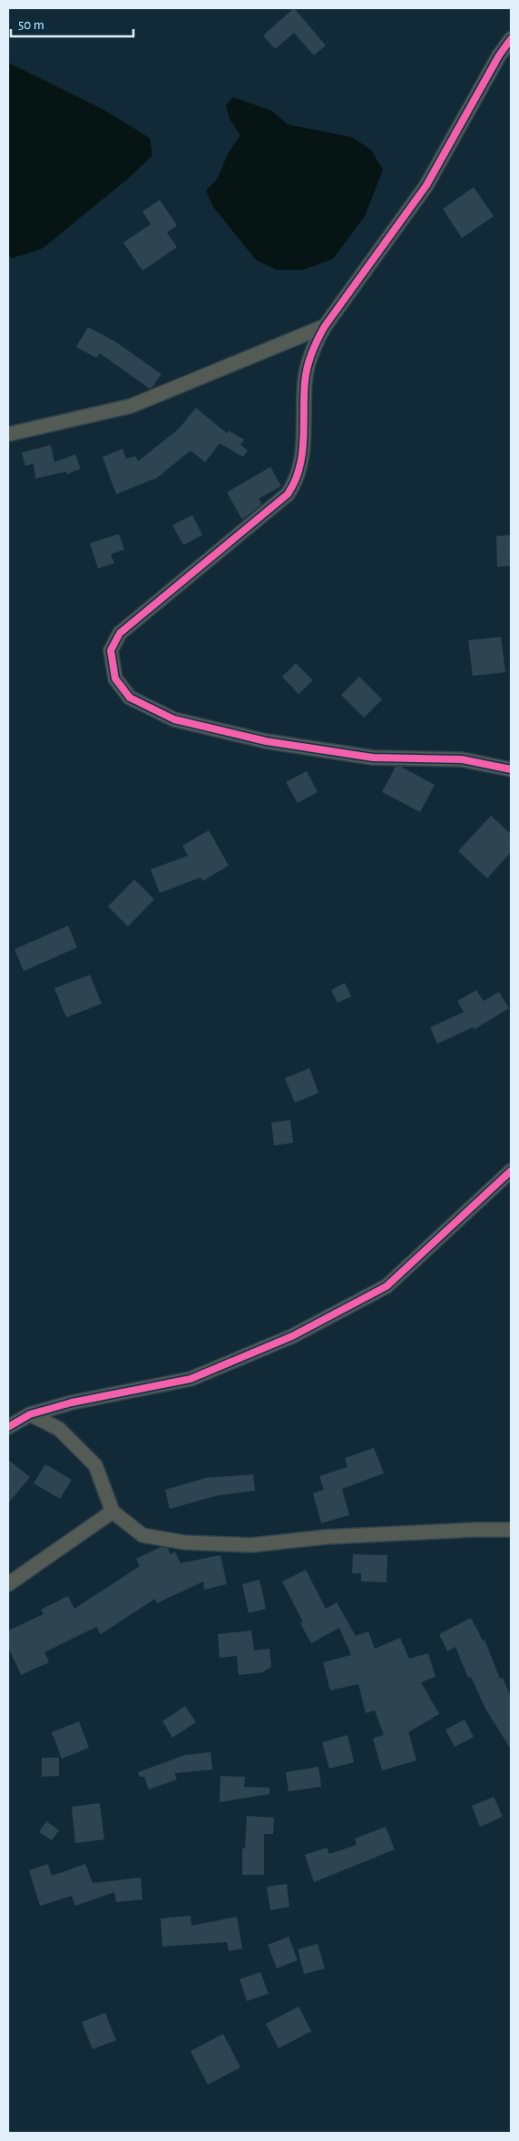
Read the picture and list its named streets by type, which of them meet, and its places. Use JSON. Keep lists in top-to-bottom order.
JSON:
{
  "scale_bar": "50 m"
}
